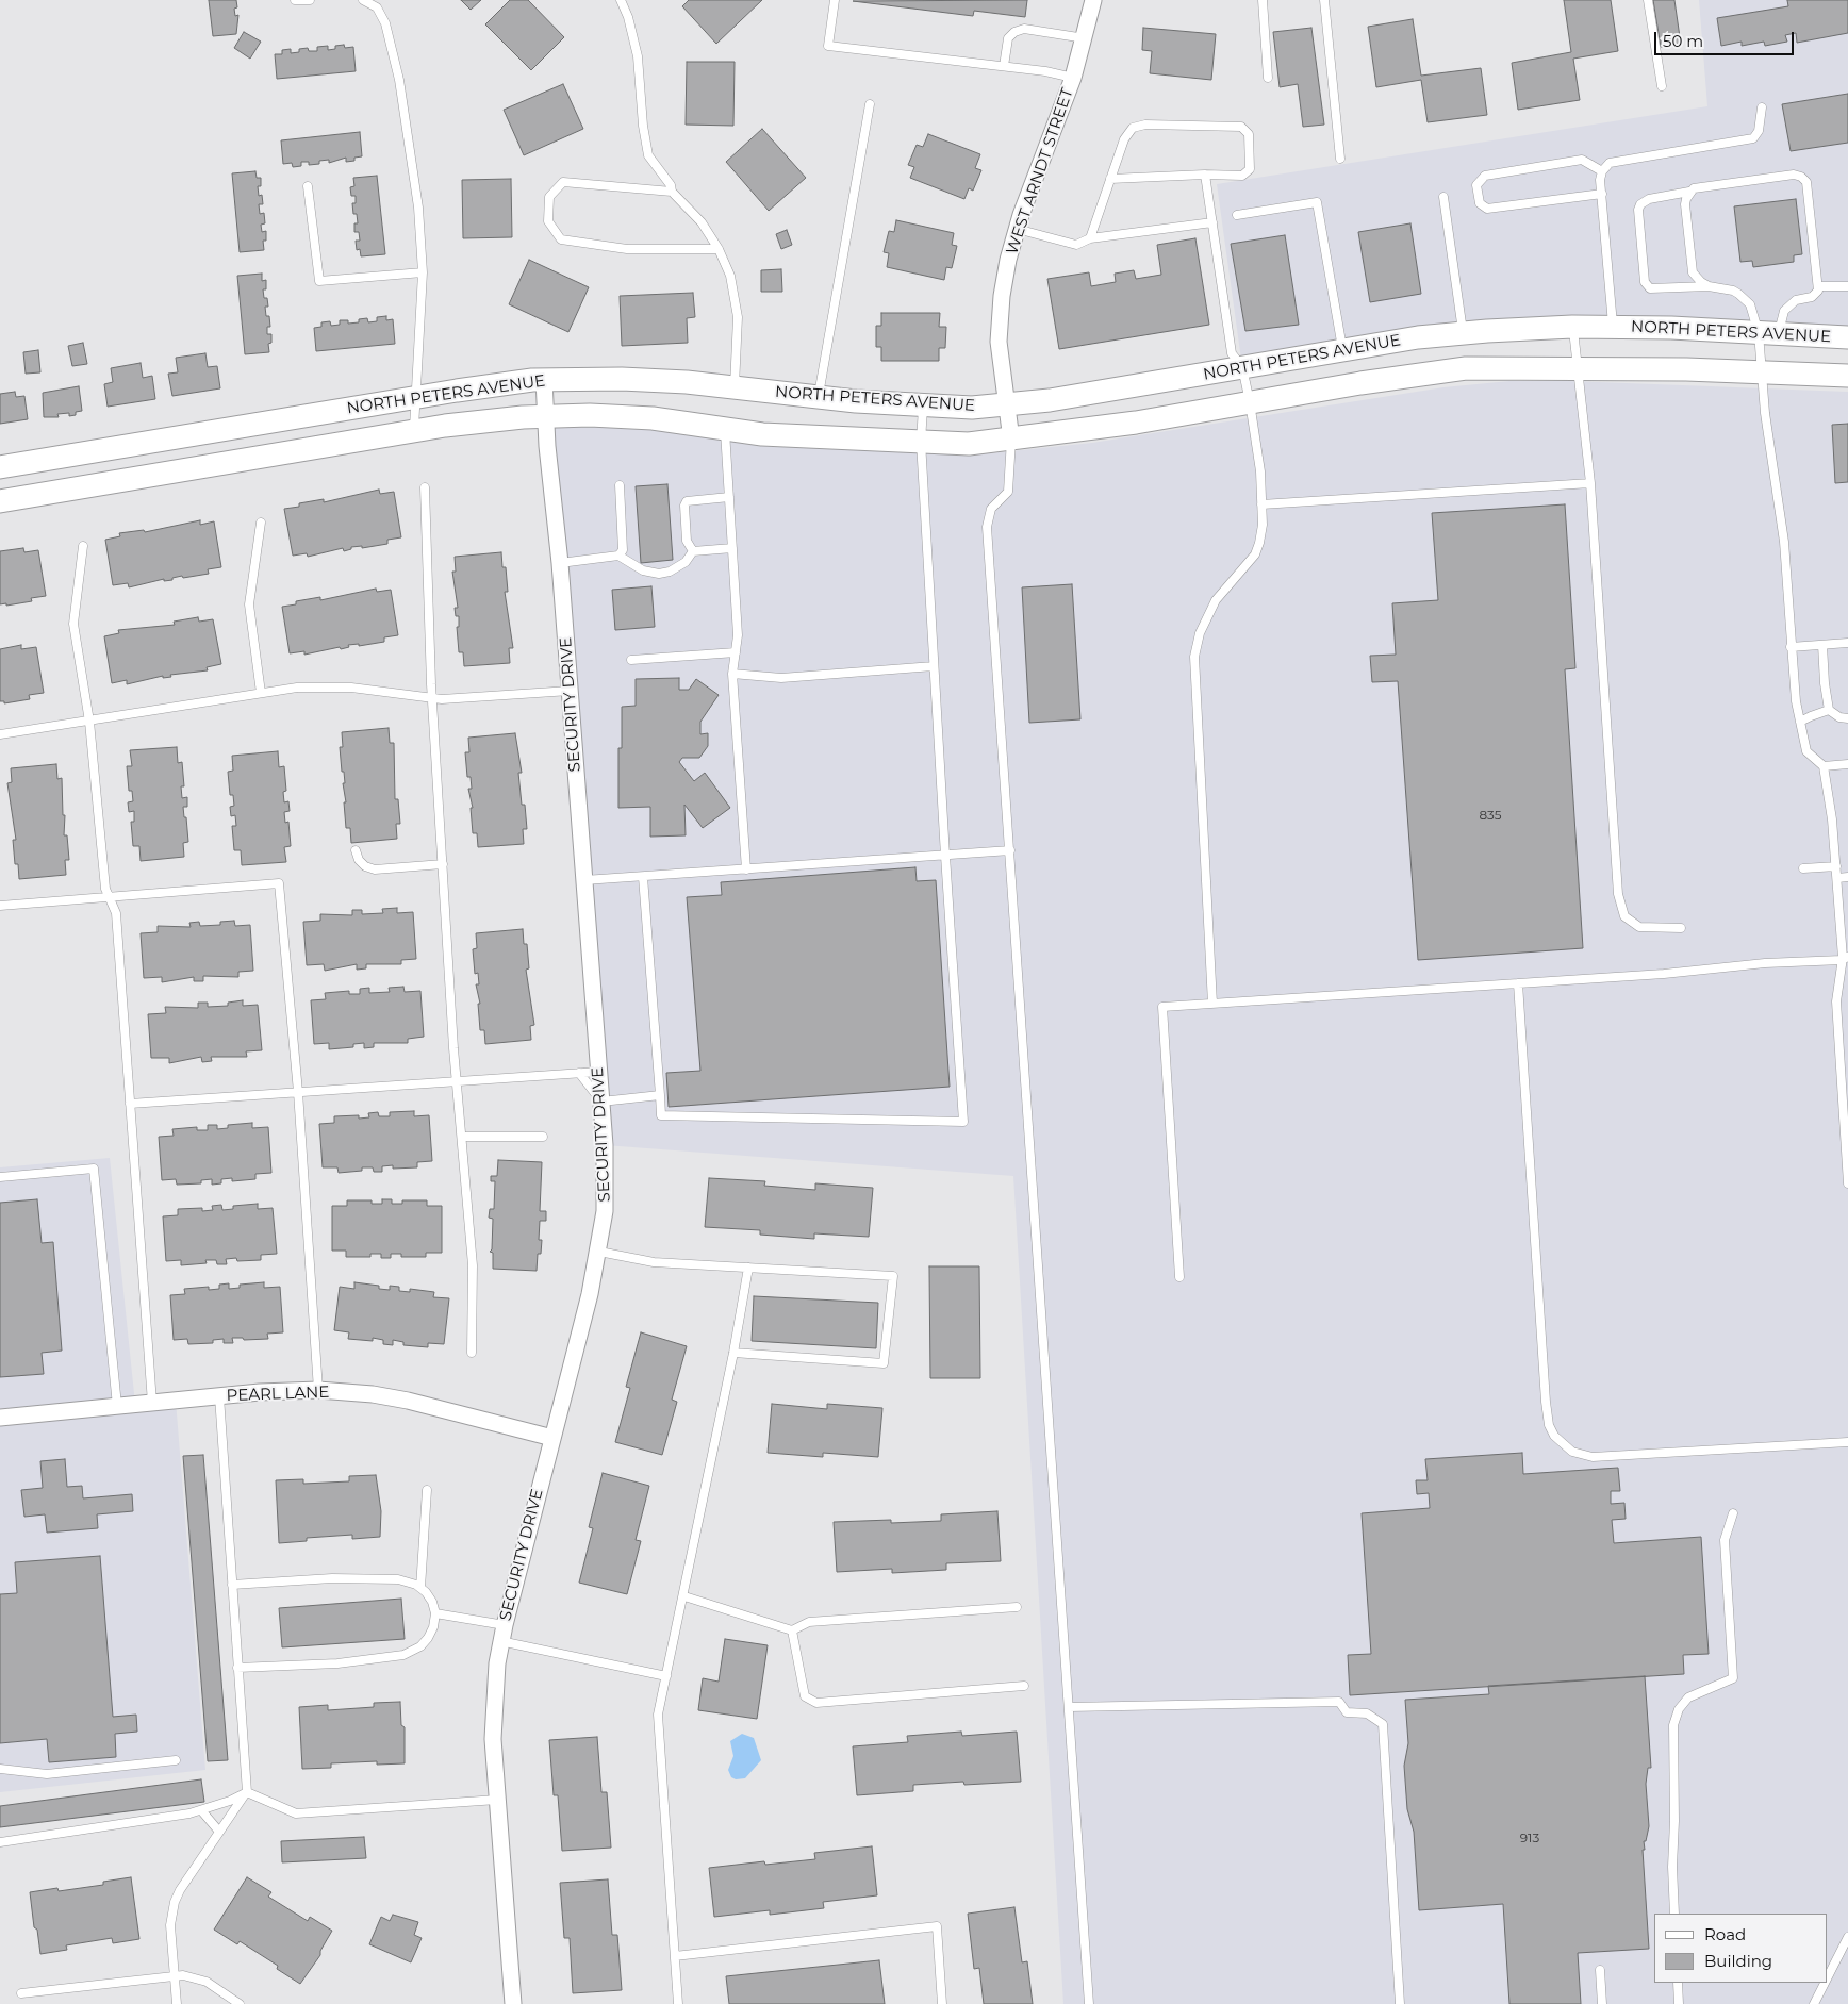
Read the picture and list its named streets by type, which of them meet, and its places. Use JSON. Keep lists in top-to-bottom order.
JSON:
{
  "streets": {
    "main road": ["NORTH PETERS AVENUE"],
    "street": ["WEST ARNDT STREET", "SECURITY DRIVE", "PEARL LANE"]
  },
  "crossings": [
    ["WEST ARNDT STREET", "NORTH PETERS AVENUE"],
    ["NORTH PETERS AVENUE", "SECURITY DRIVE"],
    ["SECURITY DRIVE", "PEARL LANE"]
  ],
  "house_numbers": ["835", "913"],
  "legend": ["Road", "Building"],
  "scale_bar": "50 m"
}
